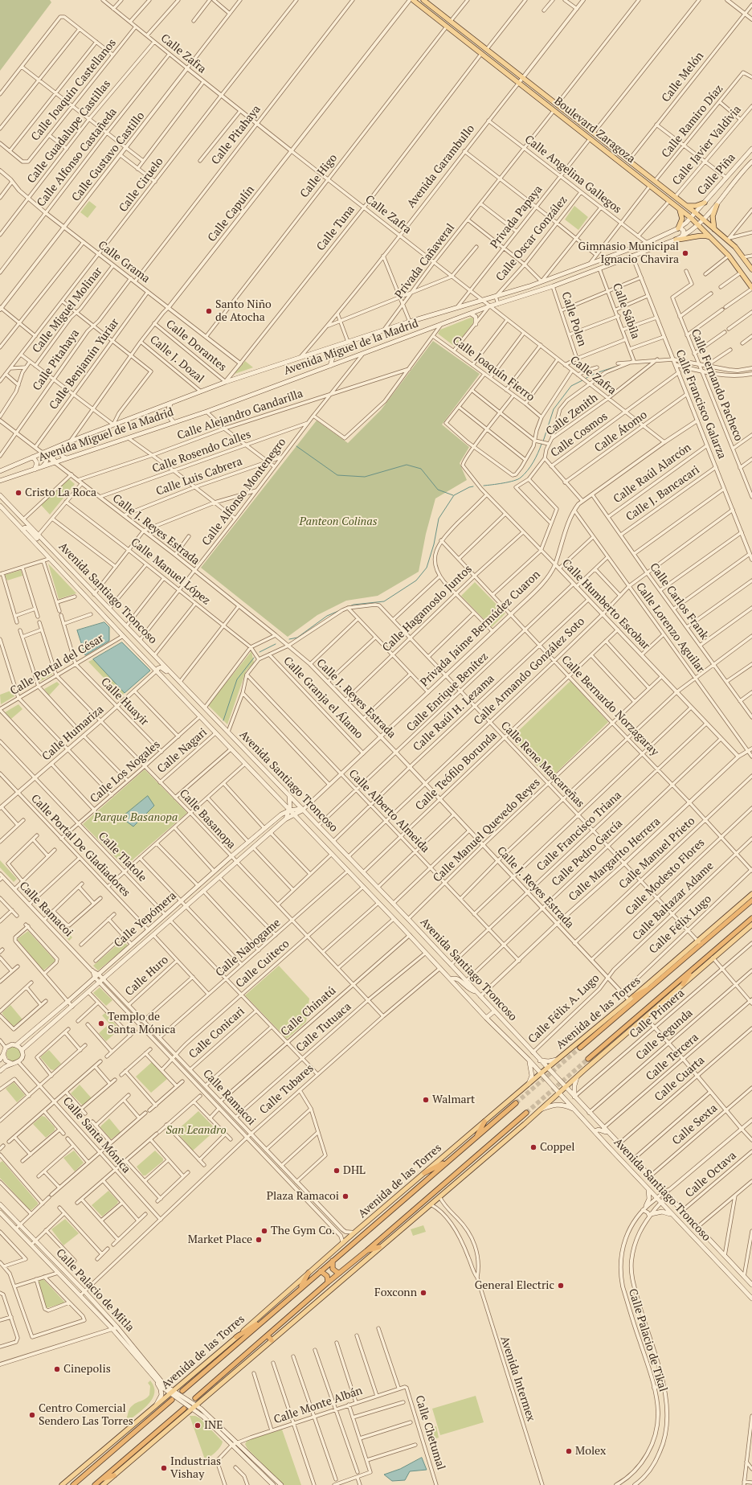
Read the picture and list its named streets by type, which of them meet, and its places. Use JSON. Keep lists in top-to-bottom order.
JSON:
{
  "streets": {
    "highway": ["Avenida de las Torres"],
    "main road": [
      "Boulevard Zaragoza",
      "Calle Piña",
      "Avenida Miguel de la Madrid",
      "Avenida Santiago Troncoso",
      "Calle Yepómera",
      "Calle Palacio de Mitla"
    ],
    "street": [
      "Calle Zafra",
      "Calle Melón",
      "Calle Joaquín Castellanos",
      "Calle Ramiro Díaz",
      "Calle Guadalupe Castillas",
      "Calle Pitahaya",
      "Calle Javier Valdivia",
      "Calle Gustavo Castillo",
      "Calle Alfonso Castañeda",
      "Avenida Garambullo",
      "Calle Angelina Gallegos",
      "Calle Higo",
      "Calle Ciruelo",
      "Calle Capulín",
      "Privada Papaya",
      "Calle Tuna",
      "Calle Oscar González",
      "Privada Cañaveral",
      "Calle Grama",
      "Calle Miguel Molinar",
      "Calle Sábila",
      "Calle Polen",
      "Calle Dorantes",
      "Calle J. Dozal",
      "Calle Benjamín Yuriar",
      "Calle Joaquín Fierro",
      "Calle Fernando Pacheco",
      "Calle Francisco Galarza",
      "Calle Alejandro Gandarilla",
      "Calle Zenith",
      "Calle Átomo",
      "Calle Cosmos",
      "Calle Rosendo Calles",
      "Calle Raúl Alarcón",
      "Calle Luis Cabrera",
      "Calle Alfonso Montenegro",
      "Calle J. Bancacari",
      "Calle J. Reyes Estrada",
      "Calle Manuel López",
      "Calle Carlos Frank",
      "Calle Humberto Escobar",
      "Calle Hagamoslo Juntos",
      "Calle Lorenzo Aguilar",
      "Privada Jaime Bermúdez Cuaron",
      "Calle Portal del César",
      "Calle Armando González Soto",
      "Calle Enrique Benítez",
      "Calle Granja el Álamo",
      "Calle Huayir",
      "Calle Bernardo Norzagaray",
      "Calle Raúl H. Lezama",
      "Calle Humariza",
      "Calle Nagari",
      "Calle Rene Mascareñas",
      "Calle Teófilo Borunda",
      "Calle Los Nogales",
      "Calle Alberto Almeida",
      "Calle Basanopa",
      "Calle Manuel Quevedo Reyes",
      "Calle Francisco Triana",
      "Calle Portal De Gladiadores",
      "Calle Pedro García",
      "Calle Manuel Prieto",
      "Calle Tlatole",
      "Calle Margarito Herrera",
      "Calle Modesto Flores",
      "Calle Baltazar Adame",
      "Calle Ramacoi",
      "Calle Félix Lugo",
      "Calle Nabogame",
      "Calle Cuiteco",
      "Calle Huro",
      "Calle Félix A. Lugo",
      "Calle Chinatú",
      "Calle Primera",
      "Calle Tutuaca",
      "Calle Conicari",
      "Calle Segunda",
      "Calle Tercera",
      "Calle Cuarta",
      "Calle Tubares",
      "Calle Sexta",
      "Calle Santa Mónica",
      "Calle Octava",
      "Calle Palacio de Tikal",
      "Avenida Intermex",
      "Calle Monte Albán",
      "Calle Chetumal"
    ]
  },
  "crossings": [
    ["Calle Zafra", "Calle Joaquín Castellanos"],
    ["Calle Zafra", "Calle Guadalupe Castillas"],
    ["Calle Zafra", "Calle Pitahaya"],
    ["Calle Zafra", "Calle Gustavo Castillo"],
    ["Calle Zafra", "Calle Alfonso Castañeda"],
    ["Calle Zafra", "Avenida Garambullo"],
    ["Calle Zafra", "Calle Higo"],
    ["Calle Zafra", "Calle Ciruelo"],
    ["Calle Zafra", "Calle Capulín"],
    ["Calle Zafra", "Privada Papaya"],
    ["Calle Zafra", "Calle Tuna"],
    ["Calle Zafra", "Privada Cañaveral"],
    ["Calle Zafra", "Avenida Miguel de la Madrid"],
    ["Calle Zafra", "Calle Zenith"],
    ["Calle Zafra", "Calle Átomo"],
    ["Calle Zafra", "Calle Cosmos"],
    ["Calle Zafra", "Privada Jaime Bermúdez Cuaron"],
    ["Calle Melón", "Boulevard Zaragoza"],
    ["Calle Ramiro Díaz", "Boulevard Zaragoza"],
    ["Boulevard Zaragoza", "Calle Javier Valdivia"],
    ["Boulevard Zaragoza", "Avenida Garambullo"],
    ["Boulevard Zaragoza", "Calle Piña"],
    ["Boulevard Zaragoza", "Calle Higo"],
    ["Boulevard Zaragoza", "Privada Papaya"],
    ["Boulevard Zaragoza", "Calle Tuna"],
    ["Boulevard Zaragoza", "Privada Cañaveral"],
    ["Boulevard Zaragoza", "Avenida Miguel de la Madrid"],
    ["Calle Guadalupe Castillas", "Calle Grama"],
    ["Calle Pitahaya", "Calle Grama"],
    ["Calle Pitahaya", "Calle J. Reyes Estrada"],
    ["Calle Gustavo Castillo", "Calle Grama"],
    ["Calle Alfonso Castañeda", "Calle Grama"],
    ["Avenida Garambullo", "Calle Angelina Gallegos"],
    ["Avenida Garambullo", "Avenida Miguel de la Madrid"],
    ["Calle Angelina Gallegos", "Privada Papaya"],
    ["Calle Angelina Gallegos", "Calle Oscar González"],
    ["Calle Angelina Gallegos", "Privada Cañaveral"],
    ["Calle Angelina Gallegos", "Avenida Miguel de la Madrid"],
    ["Calle Piña", "Avenida Miguel de la Madrid"],
    ["Calle Higo", "Calle Grama"],
    ["Calle Ciruelo", "Calle Grama"],
    ["Calle Capulín", "Calle Grama"],
    ["Calle Capulín", "Calle Dorantes"],
    ["Calle Capulín", "Avenida Miguel de la Madrid"],
    ["Calle Capulín", "Calle J. Dozal"],
    ["Privada Papaya", "Avenida Miguel de la Madrid"],
    ["Calle Tuna", "Calle Grama"],
    ["Calle Tuna", "Calle Dorantes"],
    ["Calle Tuna", "Avenida Miguel de la Madrid"],
    ["Calle Oscar González", "Avenida Miguel de la Madrid"],
    ["Privada Cañaveral", "Avenida Miguel de la Madrid"],
    ["Calle Grama", "Calle Miguel Molinar"],
    ["Calle Grama", "Calle Benjamín Yuriar"],
    ["Calle Sábila", "Avenida Miguel de la Madrid"],
    ["Calle Polen", "Avenida Miguel de la Madrid"],
    ["Calle Dorantes", "Avenida Miguel de la Madrid"],
    ["Avenida Miguel de la Madrid", "Calle J. Dozal"],
    ["Avenida Miguel de la Madrid", "Calle Francisco Galarza"],
    ["Avenida Miguel de la Madrid", "Calle Alfonso Montenegro"],
    ["Avenida Miguel de la Madrid", "Calle J. Reyes Estrada"],
    ["Calle Benjamín Yuriar", "Calle J. Reyes Estrada"],
    ["Calle Francisco Galarza", "Calle Átomo"],
    ["Calle Francisco Galarza", "Calle Cosmos"],
    ["Calle Francisco Galarza", "Calle Raúl Alarcón"],
    ["Calle Francisco Galarza", "Calle J. Bancacari"],
    ["Calle Francisco Galarza", "Privada Jaime Bermúdez Cuaron"],
    ["Calle Francisco Galarza", "Calle Armando González Soto"],
    ["Calle Alejandro Gandarilla", "Calle Alfonso Montenegro"],
    ["Calle Alejandro Gandarilla", "Calle J. Reyes Estrada"],
    ["Calle Rosendo Calles", "Calle Alfonso Montenegro"],
    ["Calle Rosendo Calles", "Calle J. Reyes Estrada"],
    ["Calle Raúl Alarcón", "Calle Carlos Frank"],
    ["Calle Luis Cabrera", "Calle Alfonso Montenegro"],
    ["Calle Luis Cabrera", "Calle J. Reyes Estrada"],
    ["Calle Alfonso Montenegro", "Calle J. Reyes Estrada"],
    ["Calle Alfonso Montenegro", "Calle Manuel López"],
    ["Calle Alfonso Montenegro", "Avenida Santiago Troncoso"],
    ["Calle J. Bancacari", "Calle Carlos Frank"],
    ["Calle J. Reyes Estrada", "Calle Hagamoslo Juntos"],
    ["Calle J. Reyes Estrada", "Privada Jaime Bermúdez Cuaron"],
    ["Calle J. Reyes Estrada", "Calle Armando González Soto"],
    ["Calle J. Reyes Estrada", "Calle Enrique Benítez"],
    ["Calle J. Reyes Estrada", "Calle Raúl H. Lezama"],
    ["Calle J. Reyes Estrada", "Calle Teófilo Borunda"],
    ["Calle J. Reyes Estrada", "Calle Manuel Quevedo Reyes"],
    ["Calle J. Reyes Estrada", "Calle Francisco Triana"],
    ["Calle J. Reyes Estrada", "Calle Pedro García"],
    ["Calle J. Reyes Estrada", "Calle Manuel Prieto"],
    ["Calle J. Reyes Estrada", "Calle Margarito Herrera"],
    ["Calle J. Reyes Estrada", "Calle Modesto Flores"],
    ["Calle J. Reyes Estrada", "Calle Baltazar Adame"],
    ["Calle J. Reyes Estrada", "Calle Félix Lugo"],
    ["Calle J. Reyes Estrada", "Calle Félix A. Lugo"],
    ["Calle J. Reyes Estrada", "Avenida de las Torres"],
    ["Avenida Santiago Troncoso", "Privada Jaime Bermúdez Cuaron"],
    ["Avenida Santiago Troncoso", "Calle Portal del César"],
    ["Avenida Santiago Troncoso", "Calle Armando González Soto"],
    ["Avenida Santiago Troncoso", "Calle Enrique Benítez"],
    ["Avenida Santiago Troncoso", "Calle Raúl H. Lezama"],
    ["Avenida Santiago Troncoso", "Calle Humariza"],
    ["Avenida Santiago Troncoso", "Calle Nagari"],
    ["Avenida Santiago Troncoso", "Calle Teófilo Borunda"],
    ["Avenida Santiago Troncoso", "Calle Los Nogales"],
    ["Avenida Santiago Troncoso", "Calle Manuel Quevedo Reyes"],
    ["Avenida Santiago Troncoso", "Calle Francisco Triana"],
    ["Avenida Santiago Troncoso", "Calle Pedro García"],
    ["Avenida Santiago Troncoso", "Calle Margarito Herrera"],
    ["Avenida Santiago Troncoso", "Calle Yepómera"],
    ["Avenida Santiago Troncoso", "Calle Nabogame"],
    ["Avenida Santiago Troncoso", "Calle Cuiteco"],
    ["Avenida Santiago Troncoso", "Calle Félix A. Lugo"],
    ["Avenida Santiago Troncoso", "Calle Chinatú"],
    ["Avenida Santiago Troncoso", "Avenida de las Torres"],
    ["Avenida Santiago Troncoso", "Calle Primera"],
    ["Avenida Santiago Troncoso", "Calle Tutuaca"],
    ["Avenida Santiago Troncoso", "Calle Segunda"],
    ["Avenida Santiago Troncoso", "Calle Tercera"],
    ["Avenida Santiago Troncoso", "Calle Cuarta"],
    ["Avenida Santiago Troncoso", "Calle Tubares"],
    ["Avenida Santiago Troncoso", "Calle Sexta"],
    ["Avenida Santiago Troncoso", "Calle Octava"],
    ["Avenida Santiago Troncoso", "Calle Palacio de Tikal"],
    ["Calle Carlos Frank", "Privada Jaime Bermúdez Cuaron"],
    ["Calle Carlos Frank", "Calle Armando González Soto"],
    ["Calle Humberto Escobar", "Calle Hagamoslo Juntos"],
    ["Calle Humberto Escobar", "Privada Jaime Bermúdez Cuaron"],
    ["Calle Humberto Escobar", "Calle Armando González Soto"],
    ["Calle Humberto Escobar", "Calle Enrique Benítez"],
    ["Calle Humberto Escobar", "Calle Raúl H. Lezama"],
    ["Calle Humberto Escobar", "Calle Teófilo Borunda"],
    ["Calle Humberto Escobar", "Calle Manuel Quevedo Reyes"],
    ["Calle Humberto Escobar", "Calle Francisco Triana"],
    ["Calle Humberto Escobar", "Calle Pedro García"],
    ["Calle Humberto Escobar", "Calle Margarito Herrera"],
    ["Calle Hagamoslo Juntos", "Calle Bernardo Norzagaray"],
    ["Calle Hagamoslo Juntos", "Calle Rene Mascareñas"],
    ["Calle Lorenzo Aguilar", "Privada Jaime Bermúdez Cuaron"],
    ["Calle Lorenzo Aguilar", "Calle Armando González Soto"],
    ["Calle Lorenzo Aguilar", "Calle Margarito Herrera"],
    ["Privada Jaime Bermúdez Cuaron", "Calle Granja el Álamo"],
    ["Privada Jaime Bermúdez Cuaron", "Calle Bernardo Norzagaray"],
    ["Privada Jaime Bermúdez Cuaron", "Calle Rene Mascareñas"],
    ["Privada Jaime Bermúdez Cuaron", "Calle Alberto Almeida"],
    ["Privada Jaime Bermúdez Cuaron", "Calle Yepómera"],
    ["Calle Portal del César", "Calle Huayir"],
    ["Calle Portal del César", "Calle Basanopa"],
    ["Calle Armando González Soto", "Calle Bernardo Norzagaray"],
    ["Calle Armando González Soto", "Calle Rene Mascareñas"],
    ["Calle Armando González Soto", "Calle Alberto Almeida"],
    ["Calle Enrique Benítez", "Calle Bernardo Norzagaray"],
    ["Calle Enrique Benítez", "Calle Rene Mascareñas"],
    ["Calle Enrique Benítez", "Calle Alberto Almeida"],
    ["Calle Huayir", "Calle Humariza"],
    ["Calle Huayir", "Calle Los Nogales"],
    ["Calle Bernardo Norzagaray", "Calle Raúl H. Lezama"],
    ["Calle Bernardo Norzagaray", "Calle Teófilo Borunda"],
    ["Calle Bernardo Norzagaray", "Calle Manuel Quevedo Reyes"],
    ["Calle Bernardo Norzagaray", "Calle Francisco Triana"],
    ["Calle Bernardo Norzagaray", "Calle Pedro García"],
    ["Calle Bernardo Norzagaray", "Calle Manuel Prieto"],
    ["Calle Bernardo Norzagaray", "Calle Margarito Herrera"],
    ["Calle Bernardo Norzagaray", "Calle Modesto Flores"],
    ["Calle Bernardo Norzagaray", "Calle Baltazar Adame"],
    ["Calle Bernardo Norzagaray", "Calle Félix Lugo"],
    ["Calle Raúl H. Lezama", "Calle Rene Mascareñas"],
    ["Calle Raúl H. Lezama", "Calle Alberto Almeida"],
    ["Calle Humariza", "Calle Basanopa"],
    ["Calle Humariza", "Calle Portal De Gladiadores"],
    ["Calle Humariza", "Calle Tlatole"],
    ["Calle Nagari", "Calle Basanopa"],
    ["Calle Rene Mascareñas", "Calle Teófilo Borunda"],
    ["Calle Rene Mascareñas", "Calle Manuel Quevedo Reyes"],
    ["Calle Rene Mascareñas", "Calle Francisco Triana"],
    ["Calle Rene Mascareñas", "Calle Pedro García"],
    ["Calle Rene Mascareñas", "Calle Manuel Prieto"],
    ["Calle Rene Mascareñas", "Calle Margarito Herrera"],
    ["Calle Rene Mascareñas", "Calle Modesto Flores"],
    ["Calle Rene Mascareñas", "Calle Baltazar Adame"],
    ["Calle Rene Mascareñas", "Calle Félix Lugo"],
    ["Calle Rene Mascareñas", "Avenida de las Torres"],
    ["Calle Teófilo Borunda", "Calle Alberto Almeida"],
    ["Calle Los Nogales", "Calle Basanopa"],
    ["Calle Los Nogales", "Calle Portal De Gladiadores"],
    ["Calle Los Nogales", "Calle Tlatole"],
    ["Calle Alberto Almeida", "Calle Manuel Quevedo Reyes"],
    ["Calle Alberto Almeida", "Calle Francisco Triana"],
    ["Calle Alberto Almeida", "Calle Pedro García"],
    ["Calle Alberto Almeida", "Calle Margarito Herrera"],
    ["Calle Basanopa", "Calle Yepómera"],
    ["Calle Basanopa", "Calle Nabogame"],
    ["Calle Basanopa", "Calle Cuiteco"],
    ["Calle Basanopa", "Calle Chinatú"],
    ["Calle Basanopa", "Calle Tutuaca"],
    ["Calle Basanopa", "Calle Tubares"],
    ["Calle Portal De Gladiadores", "Calle Yepómera"],
    ["Calle Tlatole", "Calle Yepómera"],
    ["Calle Baltazar Adame", "Calle Félix A. Lugo"],
    ["Calle Ramacoi", "Calle Yepómera"],
    ["Calle Ramacoi", "Calle Nabogame"],
    ["Calle Ramacoi", "Calle Cuiteco"],
    ["Calle Ramacoi", "Calle Huro"],
    ["Calle Ramacoi", "Calle Chinatú"],
    ["Calle Ramacoi", "Avenida de las Torres"],
    ["Calle Ramacoi", "Calle Tutuaca"],
    ["Calle Ramacoi", "Calle Conicari"],
    ["Calle Ramacoi", "Calle Tubares"],
    ["Calle Yepómera", "Calle Santa Mónica"],
    ["Avenida de las Torres", "Calle Palacio de Mitla"],
    ["Calle Tubares", "Calle Santa Mónica"],
    ["Calle Tubares", "Calle Palacio de Mitla"],
    ["Calle Monte Albán", "Calle Chetumal"]
  ],
  "parks": ["Panteon Colinas", "Parque Basanopa", "San Leandro"],
  "places": [
    "Gimnasio Municipal Ignacio Chavira",
    "Santo Niño de Atocha",
    "Cristo La Roca",
    "Templo de Santa Mónica",
    "Walmart",
    "Coppel",
    "DHL",
    "Plaza Ramacoi",
    "The Gym Co.",
    "Market Place",
    "General Electric",
    "Foxconn",
    "Cinepolis",
    "Centro Comercial Sendero Las Torres",
    "INE",
    "Molex",
    "Industrias Vishay"
  ]
}
